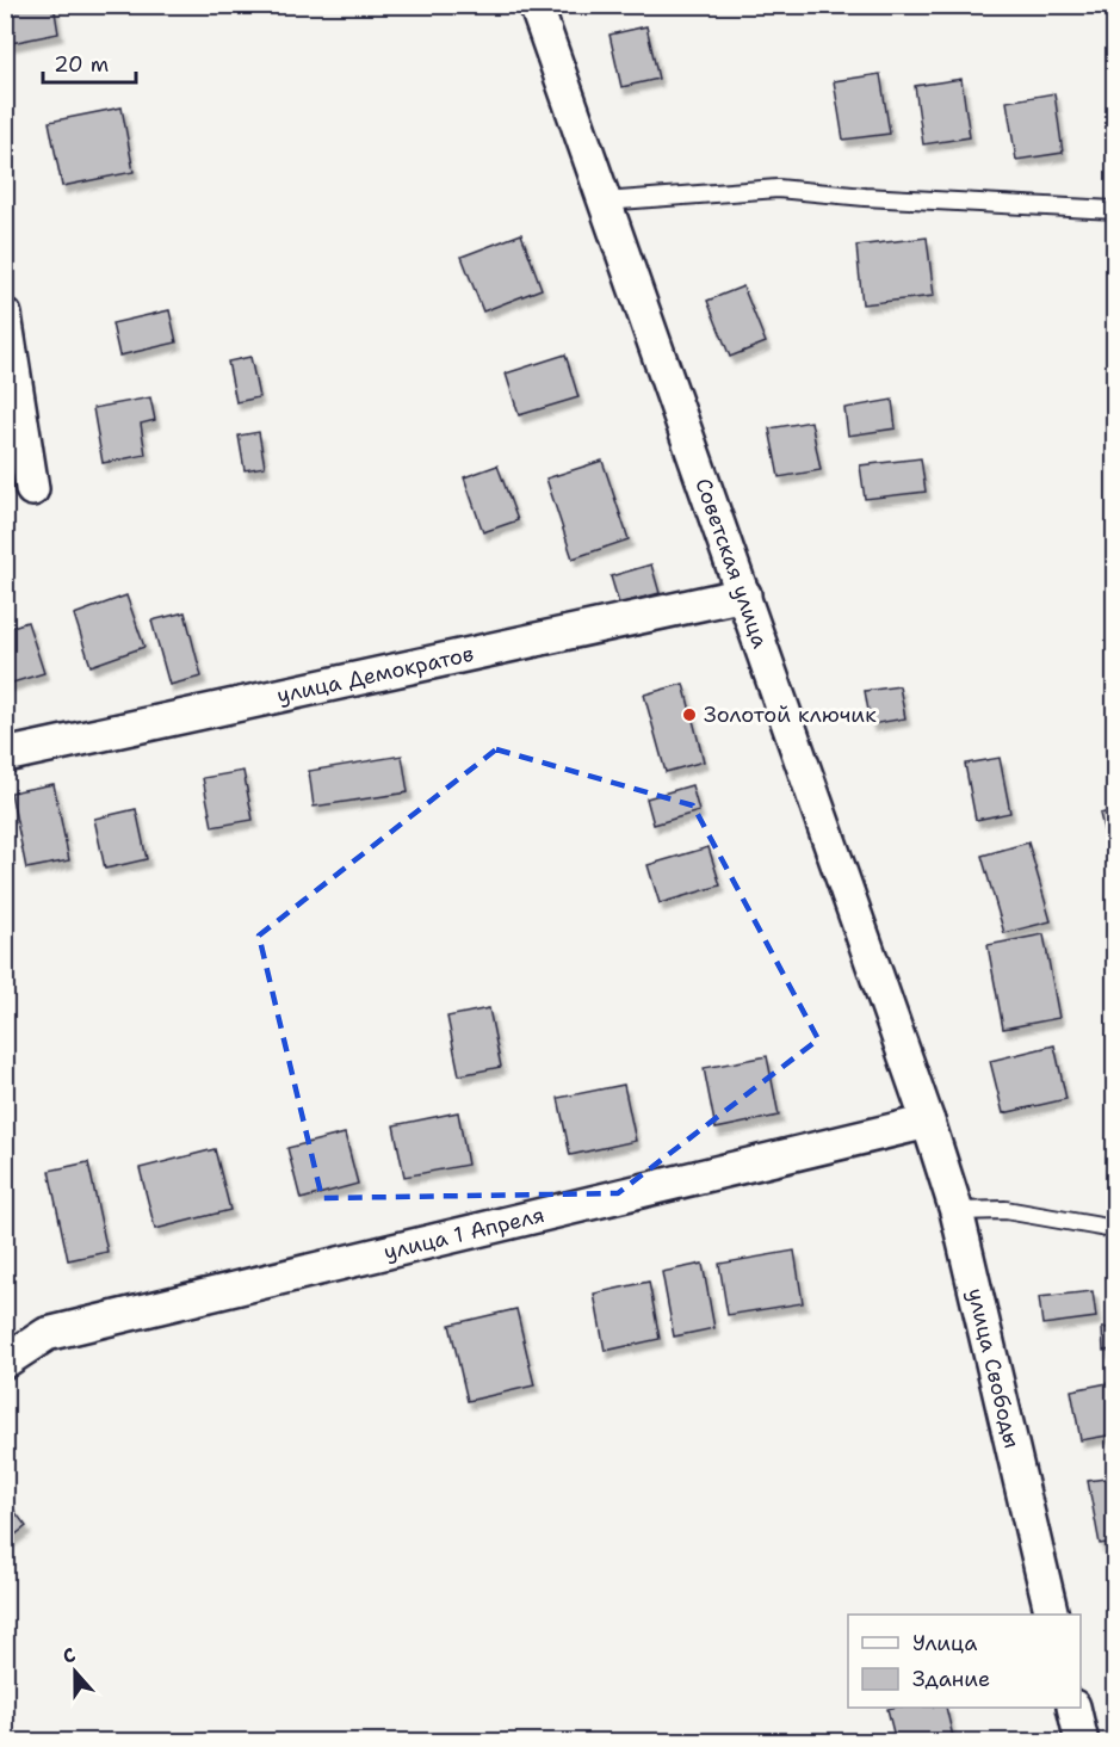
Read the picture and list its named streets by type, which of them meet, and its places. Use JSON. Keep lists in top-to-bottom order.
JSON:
{
  "streets": {
    "street": [
      "Советская улица",
      "улица Демократов",
      "улица 1 Апреля",
      "улица Свободы"
    ]
  },
  "crossings": [
    ["Советская улица", "улица Демократов"],
    ["Советская улица", "улица 1 Апреля"],
    ["Советская улица", "улица Свободы"],
    ["улица 1 Апреля", "улица Свободы"]
  ],
  "places": ["Золотой ключик"],
  "legend": ["Улица", "Здание"],
  "scale_bar": "20 m",
  "north": "top"
}
